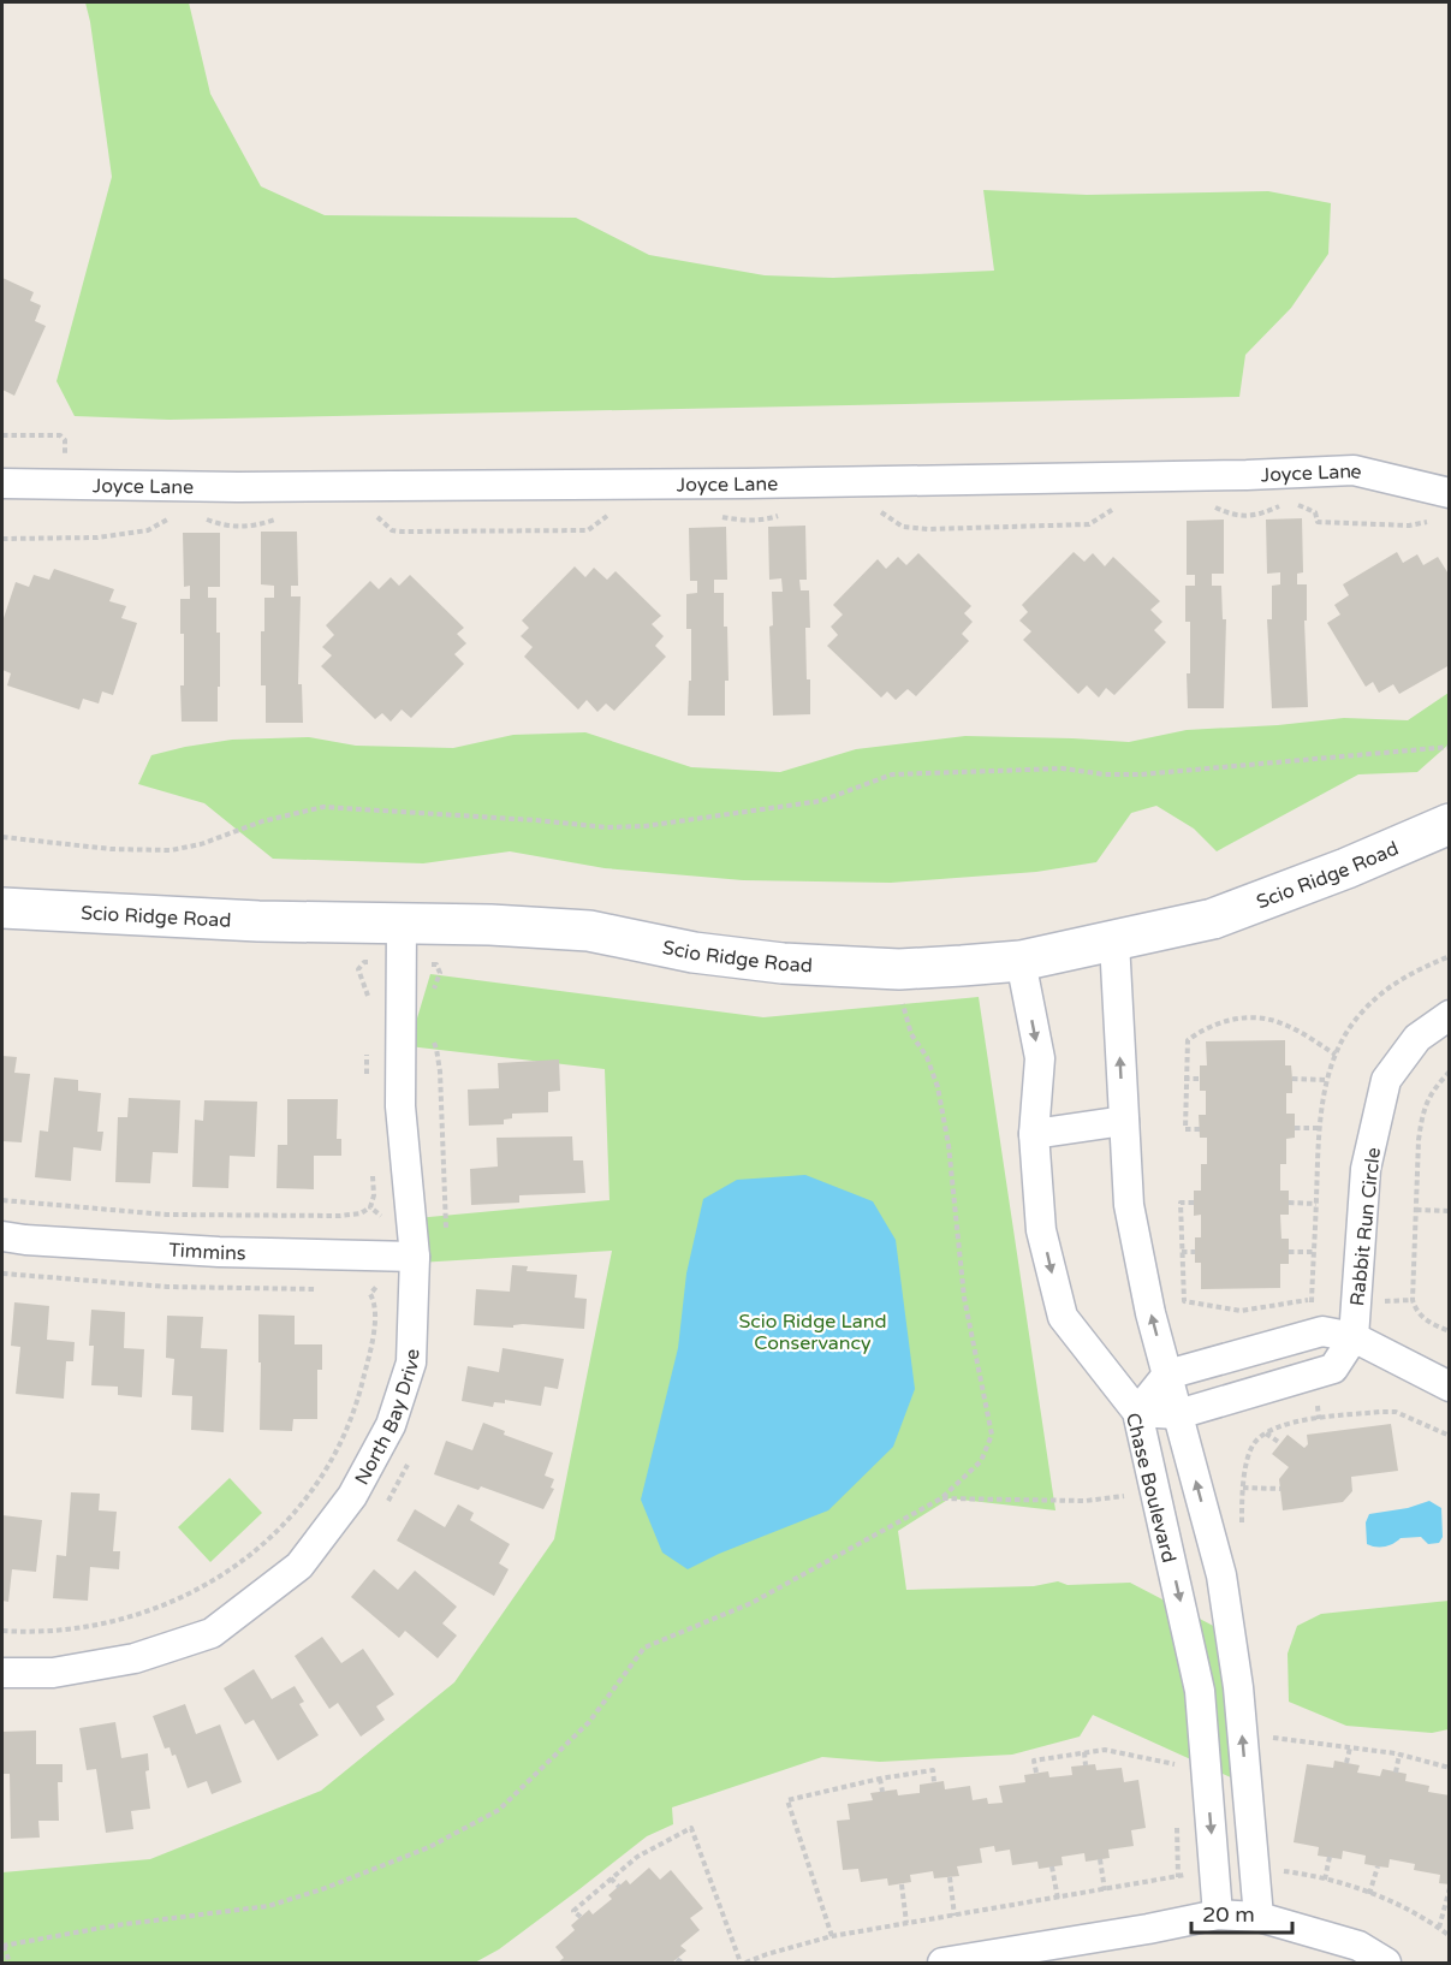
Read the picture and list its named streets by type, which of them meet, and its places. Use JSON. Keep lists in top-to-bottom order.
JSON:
{
  "streets": {
    "street": [
      "Joyce Lane",
      "Scio Ridge Road",
      "Rabbit Run Circle",
      "Timmins",
      "North Bay Drive",
      "Chase Boulevard"
    ]
  },
  "crossings": [
    ["Scio Ridge Road", "North Bay Drive"],
    ["Scio Ridge Road", "Chase Boulevard"],
    ["Rabbit Run Circle", "Chase Boulevard"],
    ["Timmins", "North Bay Drive"]
  ],
  "parks": ["Scio Ridge Land Conservancy"],
  "scale_bar": "20 m"
}
